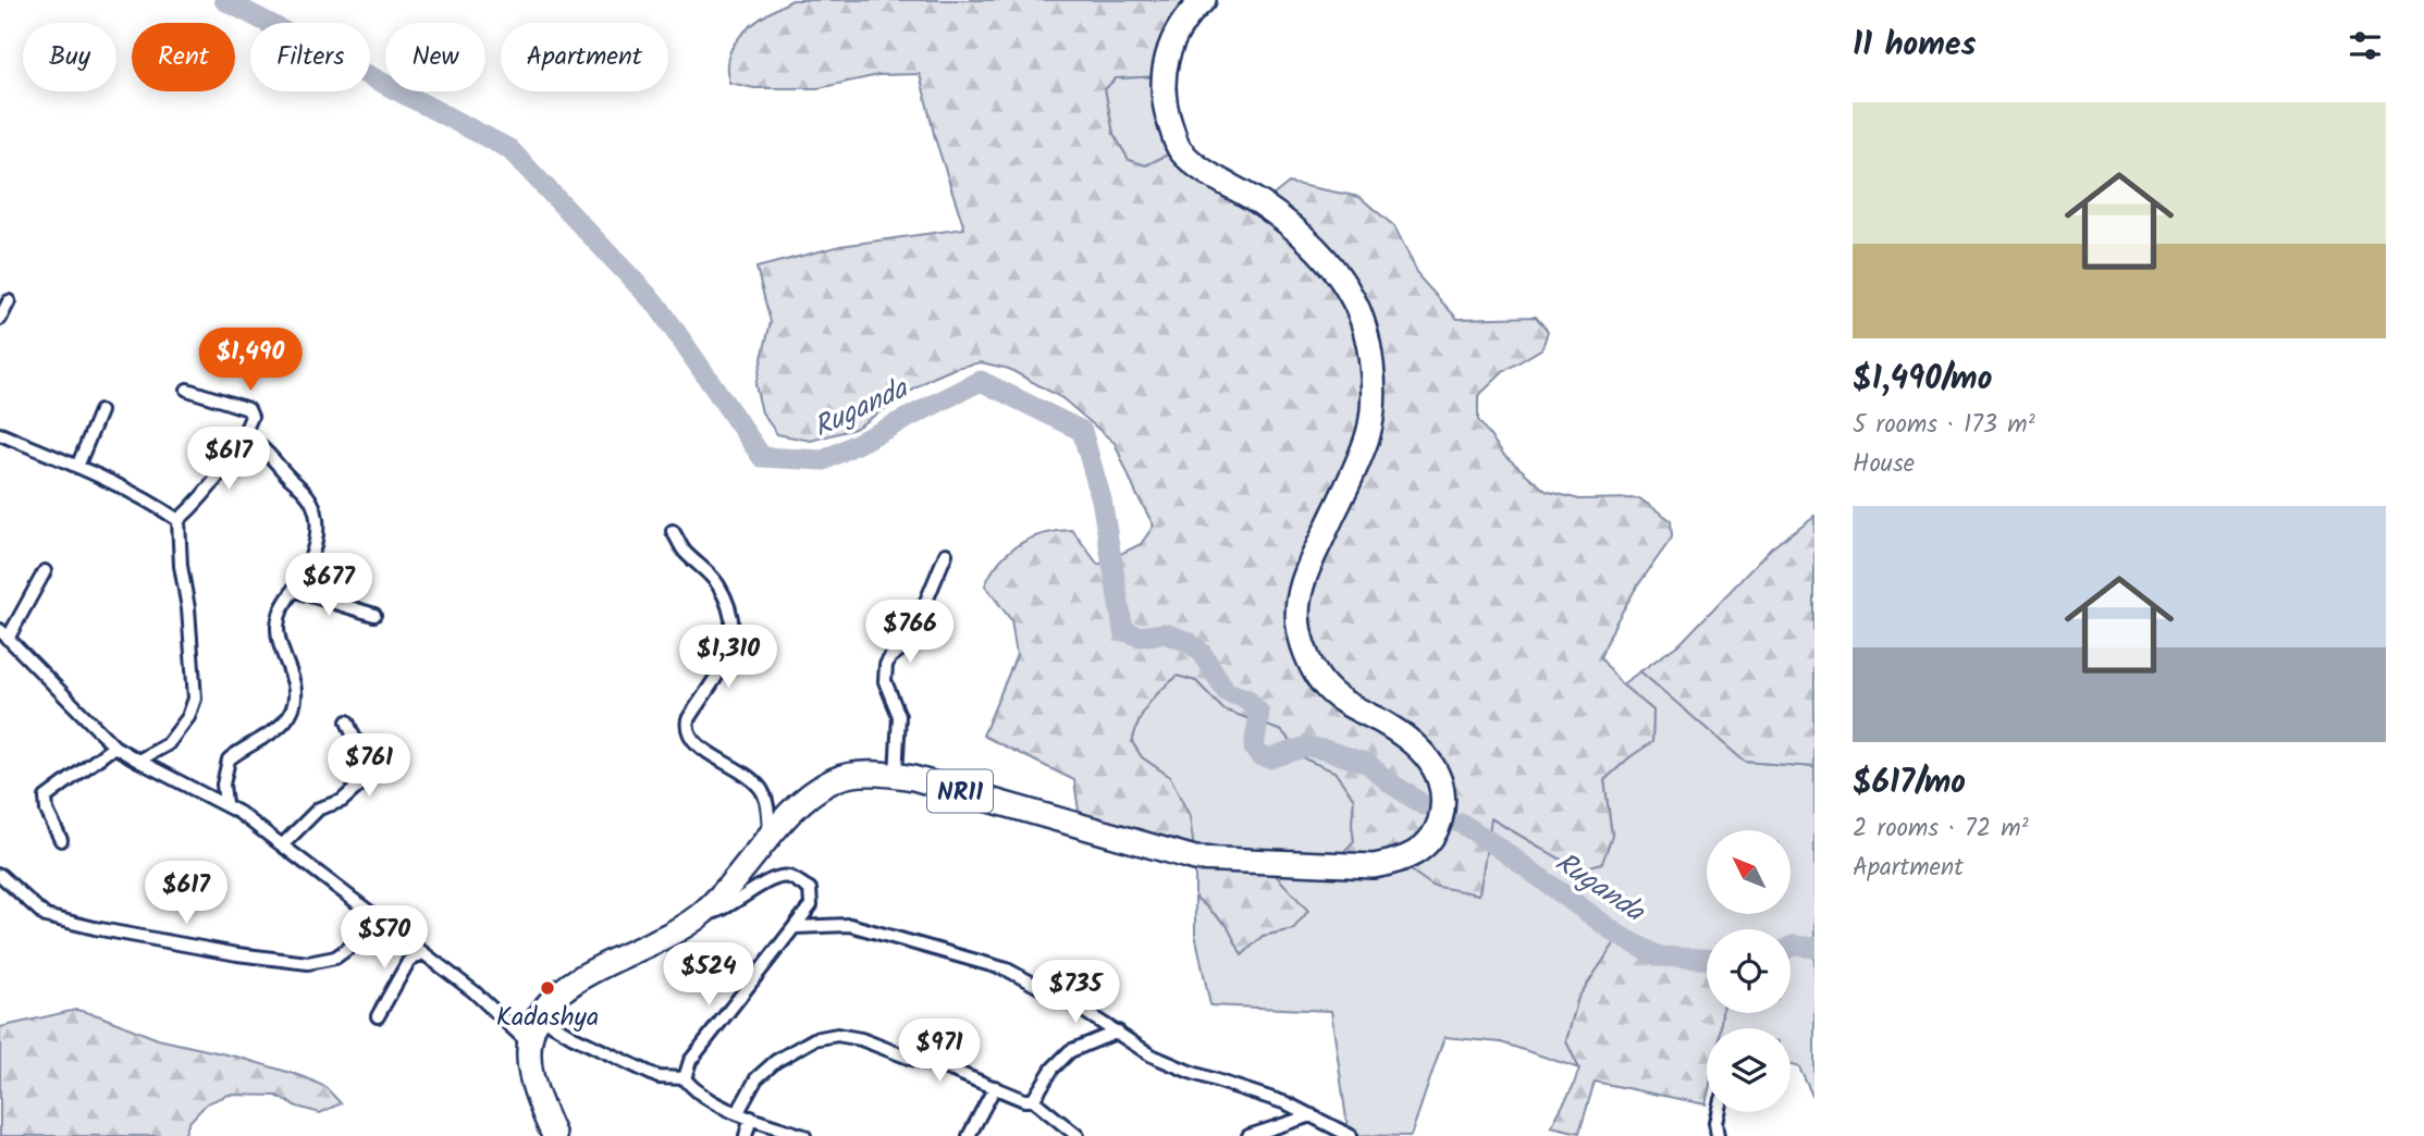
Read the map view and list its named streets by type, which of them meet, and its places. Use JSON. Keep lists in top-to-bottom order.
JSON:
{
  "streets": {
    "highway": ["NR11"]
  },
  "water": ["Ruganda"],
  "places": ["Kadashya"],
  "north": "top left",
  "page": {
    "heading": "11 homes",
    "chip": [
      "Buy",
      "Rent",
      "Filters",
      "New",
      "Apartment"
    ],
    "list": [
      {
        "name": "$1,490/mo",
        "note": "5 rooms · 173 m² · House"
      },
      {
        "name": "$617/mo",
        "note": "2 rooms · 72 m² · Apartment"
      }
    ],
    "price": [
      "$1,490",
      "$617",
      "$677",
      "$766",
      "$1,310",
      "$761",
      "$617",
      "$570",
      "$524",
      "$735",
      "$971"
    ]
  }
}
